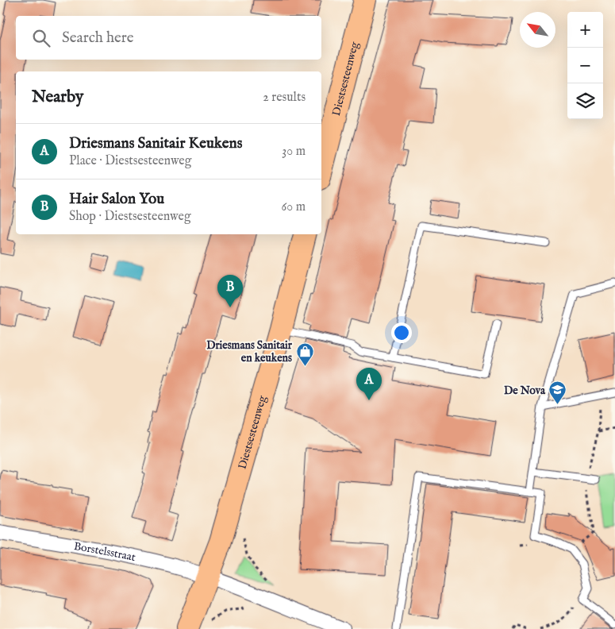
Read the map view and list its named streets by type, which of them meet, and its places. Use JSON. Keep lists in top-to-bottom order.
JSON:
{
  "streets": {
    "main road": ["Diestsesteenweg"],
    "street": ["Borstelsstraat"]
  },
  "crossings": [
    ["Diestsesteenweg", "Borstelsstraat"]
  ],
  "places": {
    "shop": ["Driesmans Sanitair en keukens"],
    "school or university": ["De Nova"]
  },
  "north": "top left",
  "page": {
    "map_buttons": ["+", "−"],
    "search": "Search here",
    "heading": ["Nearby", "2 results"],
    "list": [
      {
        "mark": "A",
        "name": "Driesmans Sanitair Keukens",
        "note": "Place · Diestsesteenweg",
        "value": "30 m"
      },
      {
        "mark": "B",
        "name": "Hair Salon You",
        "note": "Shop · Diestsesteenweg",
        "value": "60 m"
      }
    ],
    "pins": ["B", "A"]
  }
}
